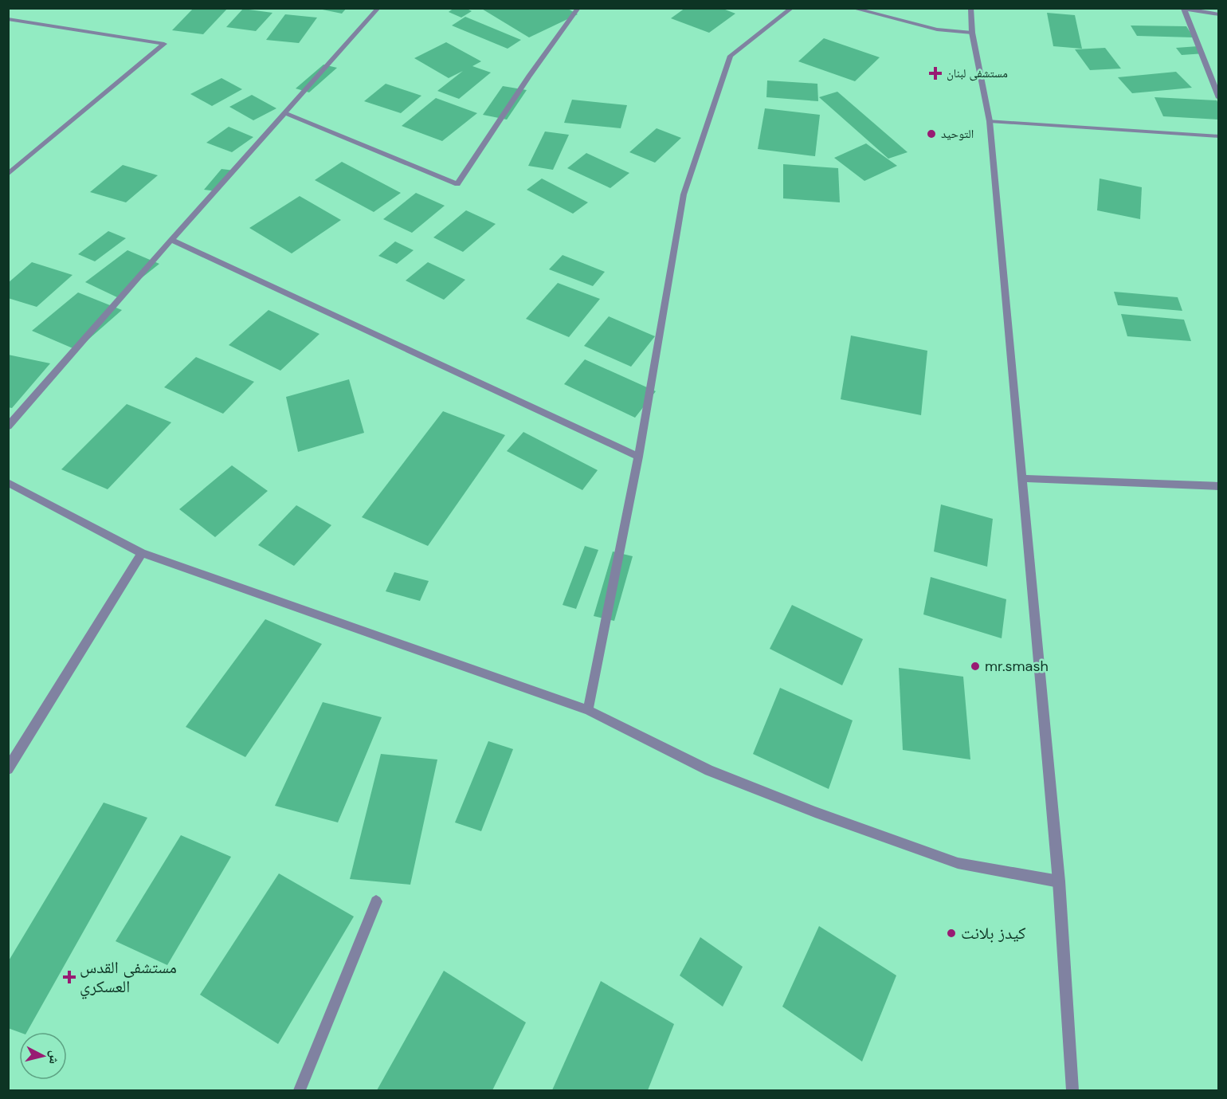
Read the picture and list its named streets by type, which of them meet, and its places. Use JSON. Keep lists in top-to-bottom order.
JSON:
{
  "places": {
    "health": ["مستشفى لبنان", "مستشفى القدس العسكري"],
    "other": ["التوحيد", "mr.smash", "كيدز بلانت"]
  },
  "north": "right"
}
